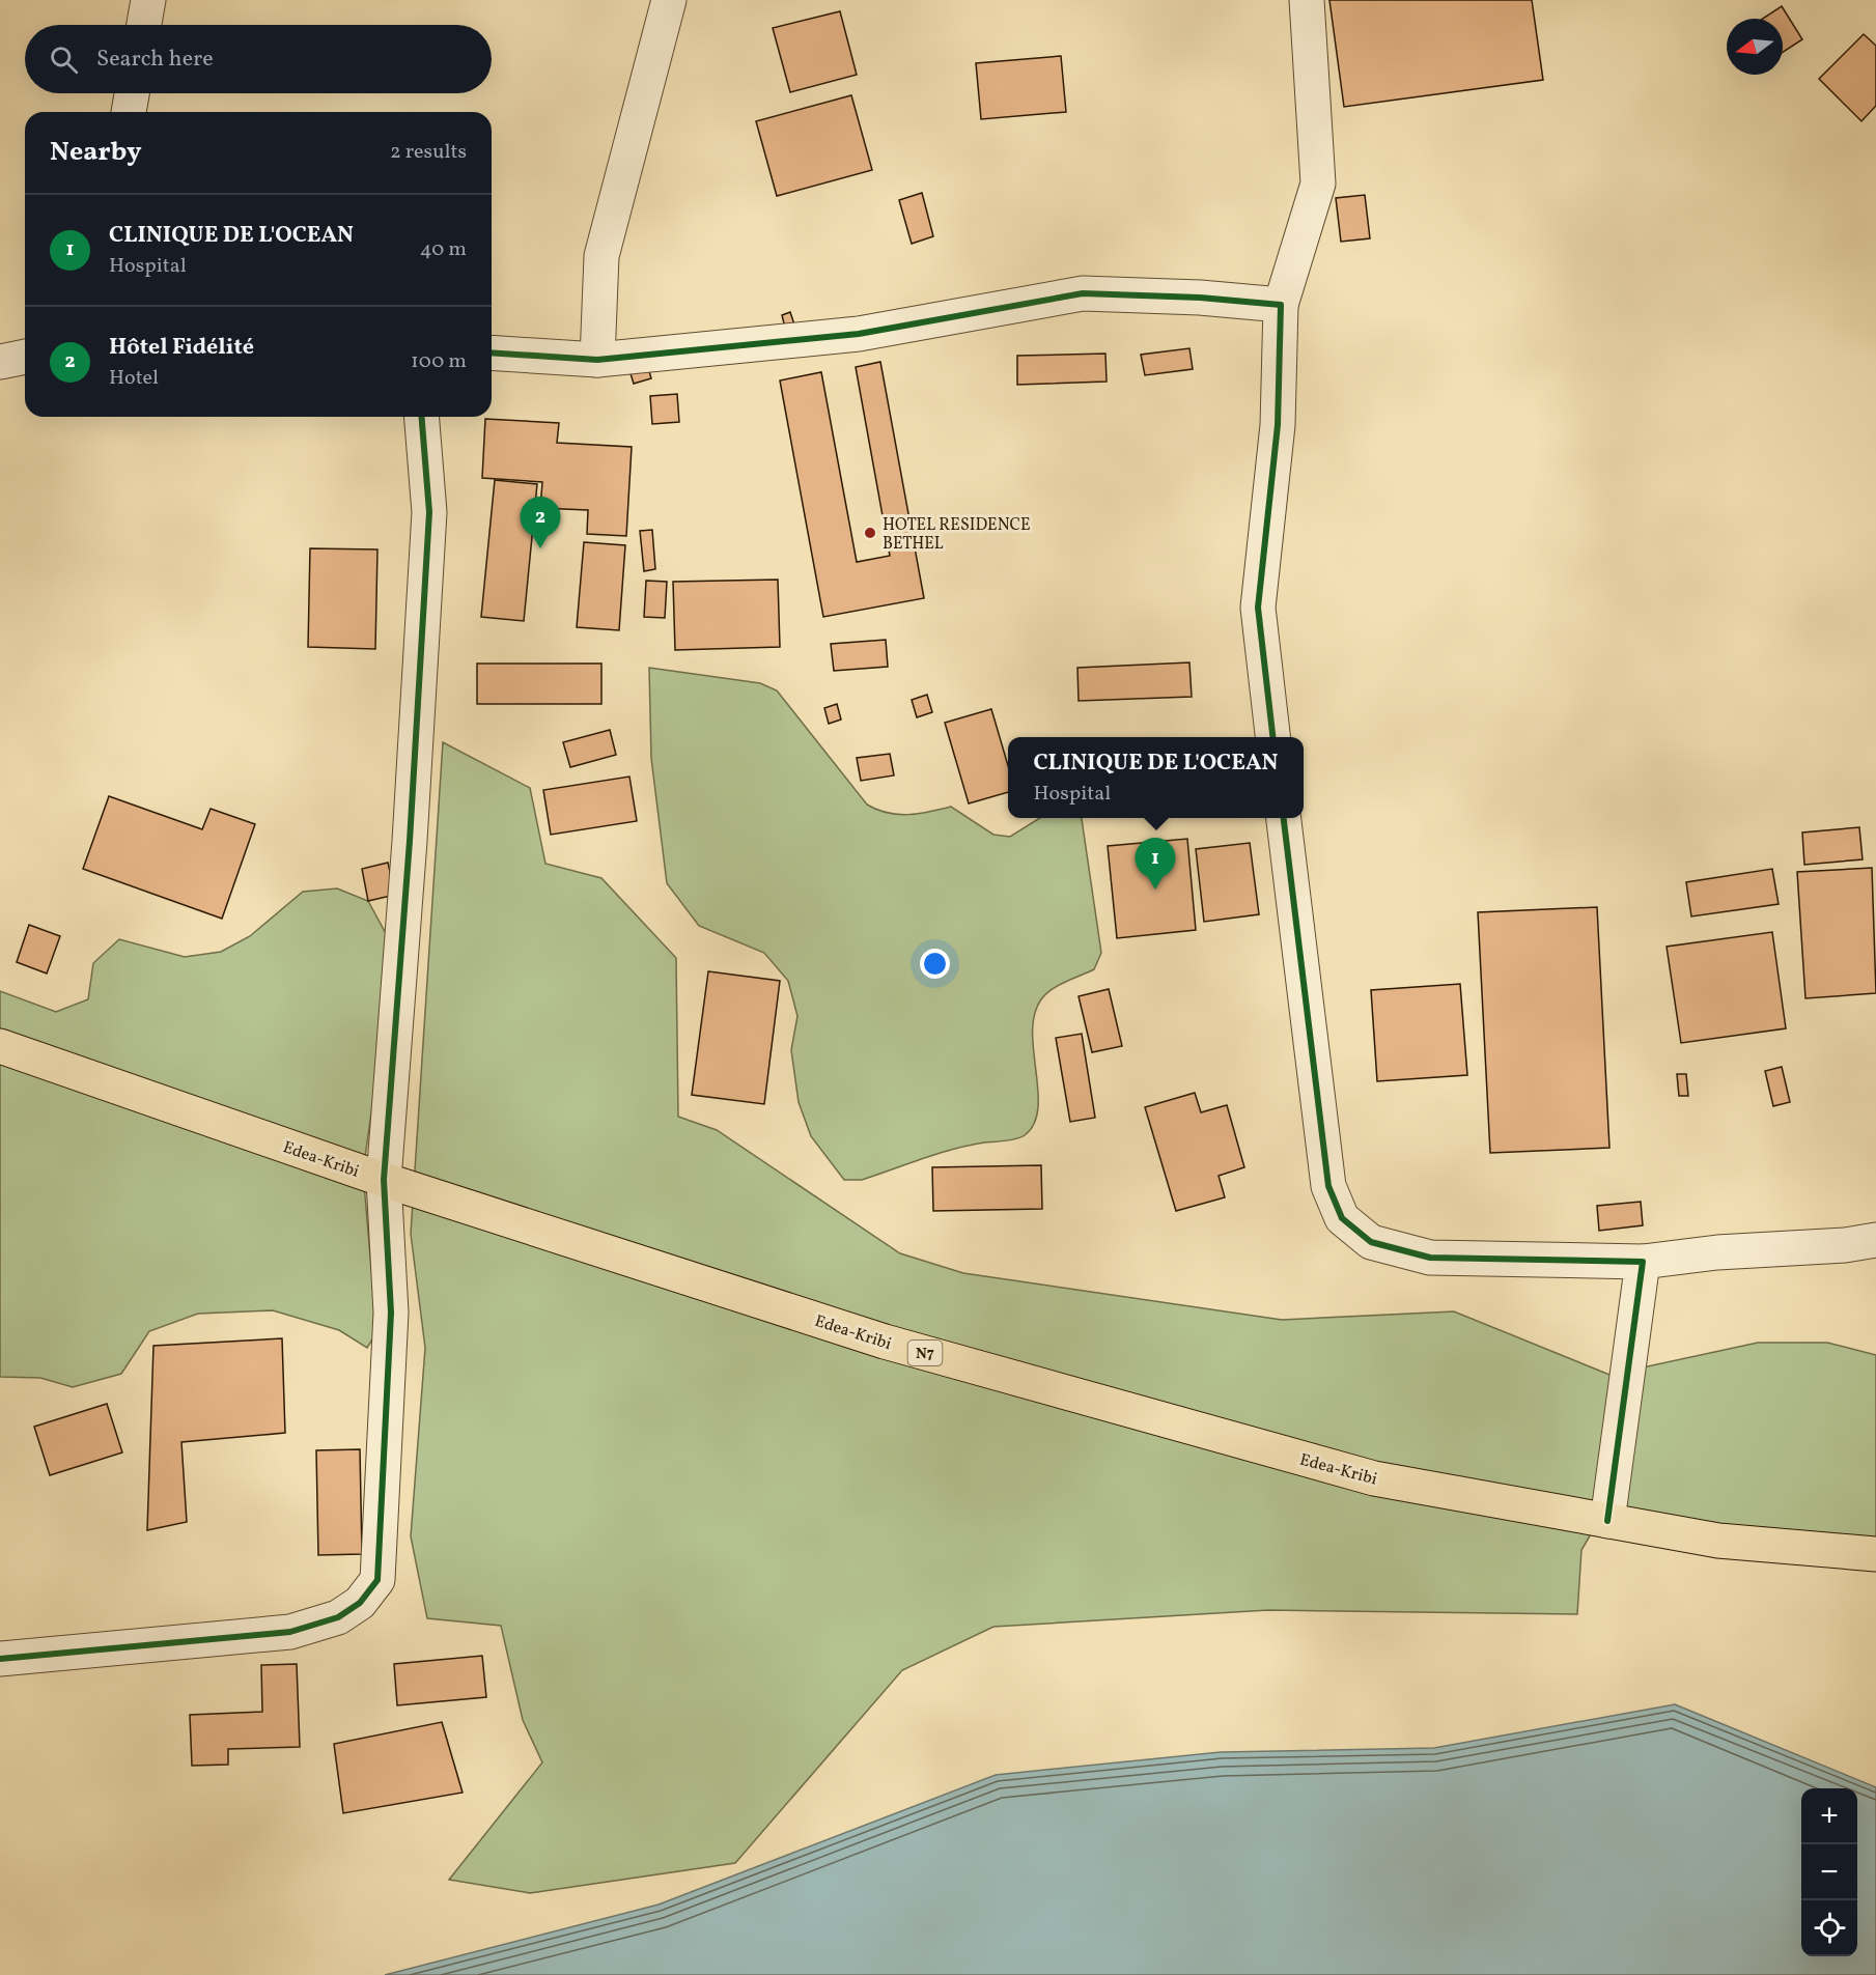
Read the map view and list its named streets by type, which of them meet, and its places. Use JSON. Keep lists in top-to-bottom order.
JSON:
{
  "streets": {
    "highway": ["Edea-Kribi", "N7"]
  },
  "places": ["HOTEL RESIDENCE BETHEL"],
  "north": "left",
  "page": {
    "search": "Search here",
    "heading": ["Nearby", "2 results"],
    "list": [
      {
        "mark": "1",
        "name": "CLINIQUE DE L'OCEAN",
        "note": "Hospital",
        "value": "40 m"
      },
      {
        "mark": "2",
        "name": "Hôtel Fidélité",
        "note": "Hotel",
        "value": "100 m"
      }
    ],
    "pins": ["2", "1"],
    "popup": ["CLINIQUE DE L'OCEAN", "Hospital"],
    "map_buttons": ["+", "−"]
  }
}
